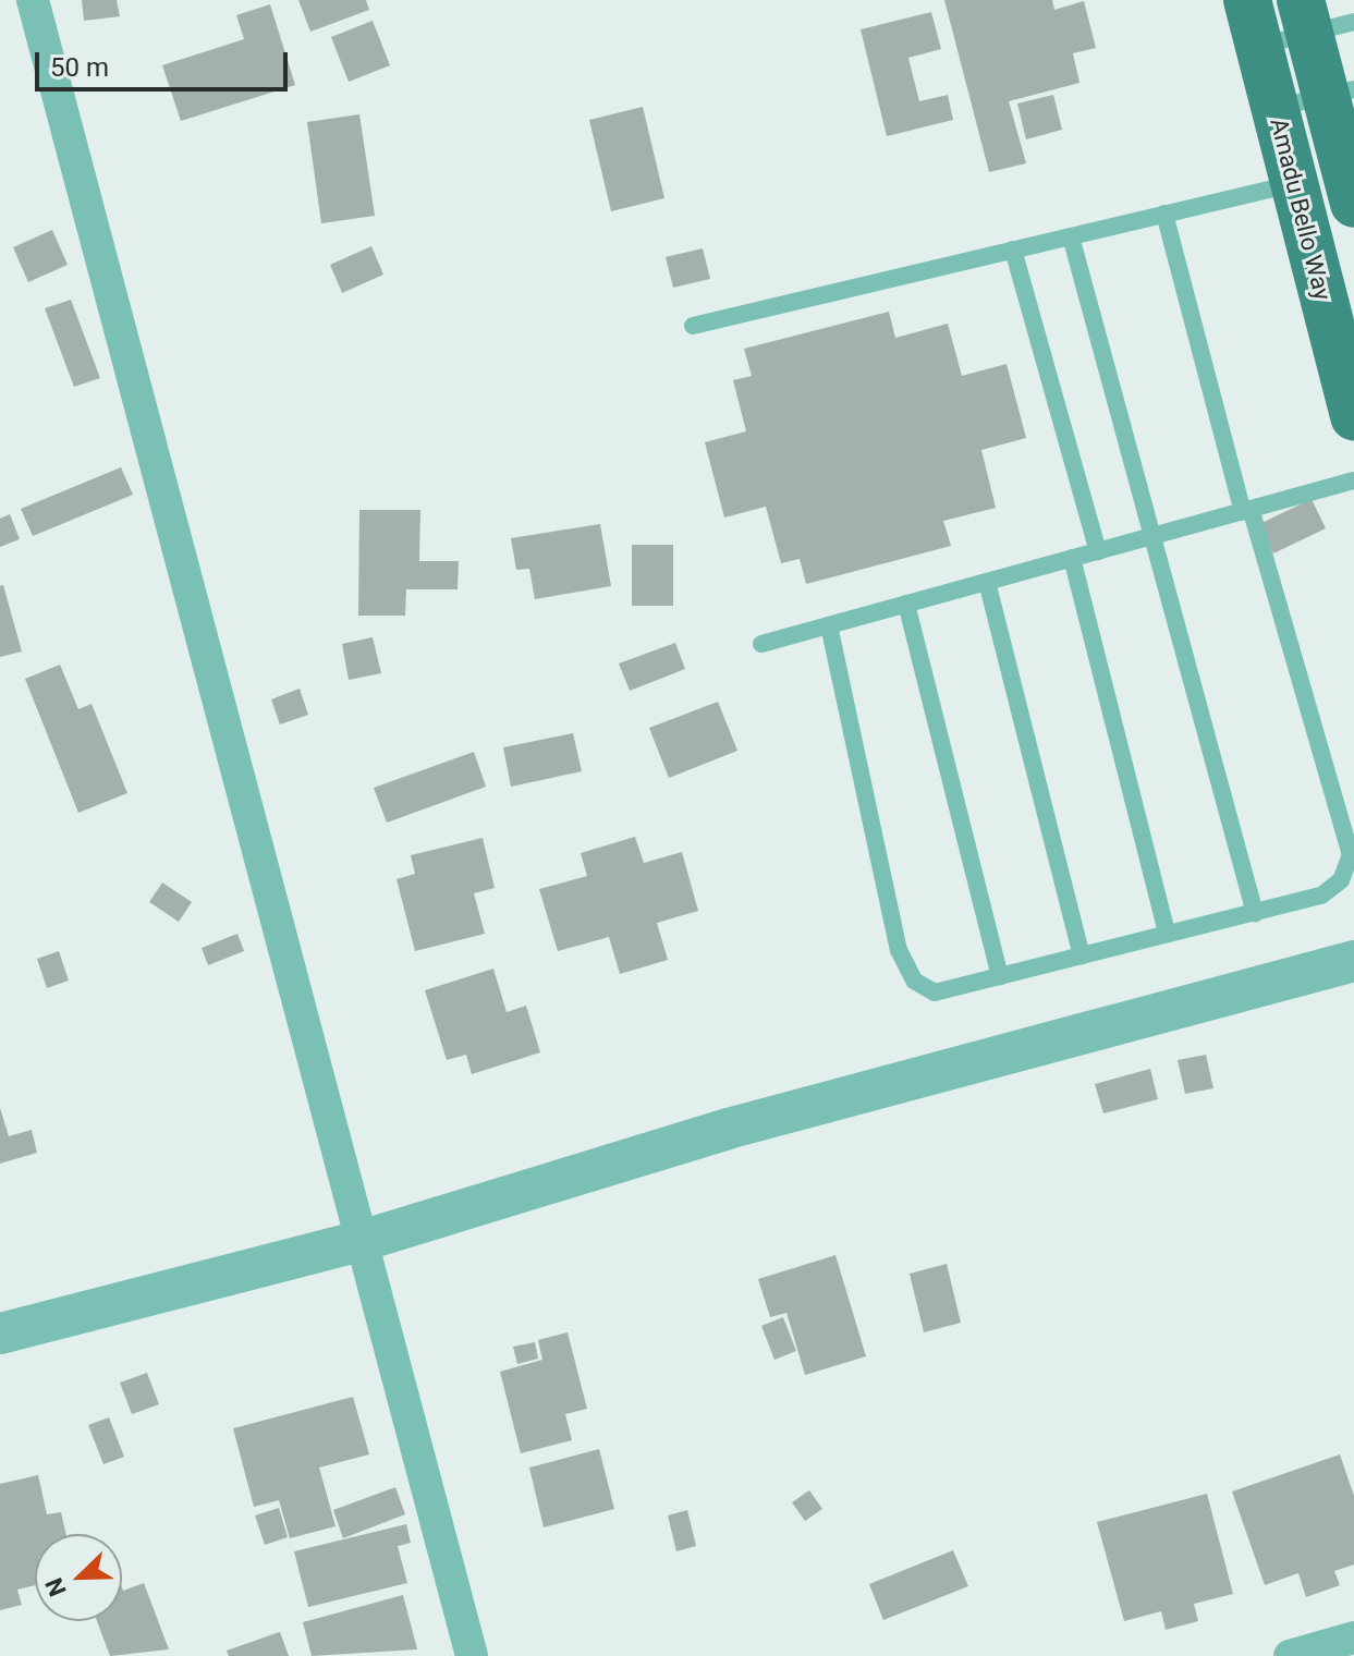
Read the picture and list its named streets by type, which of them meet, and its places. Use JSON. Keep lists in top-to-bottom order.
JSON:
{
  "streets": {
    "main road": ["Amadu Bello Way"]
  },
  "scale_bar": "50 m",
  "north": "bottom left"
}
